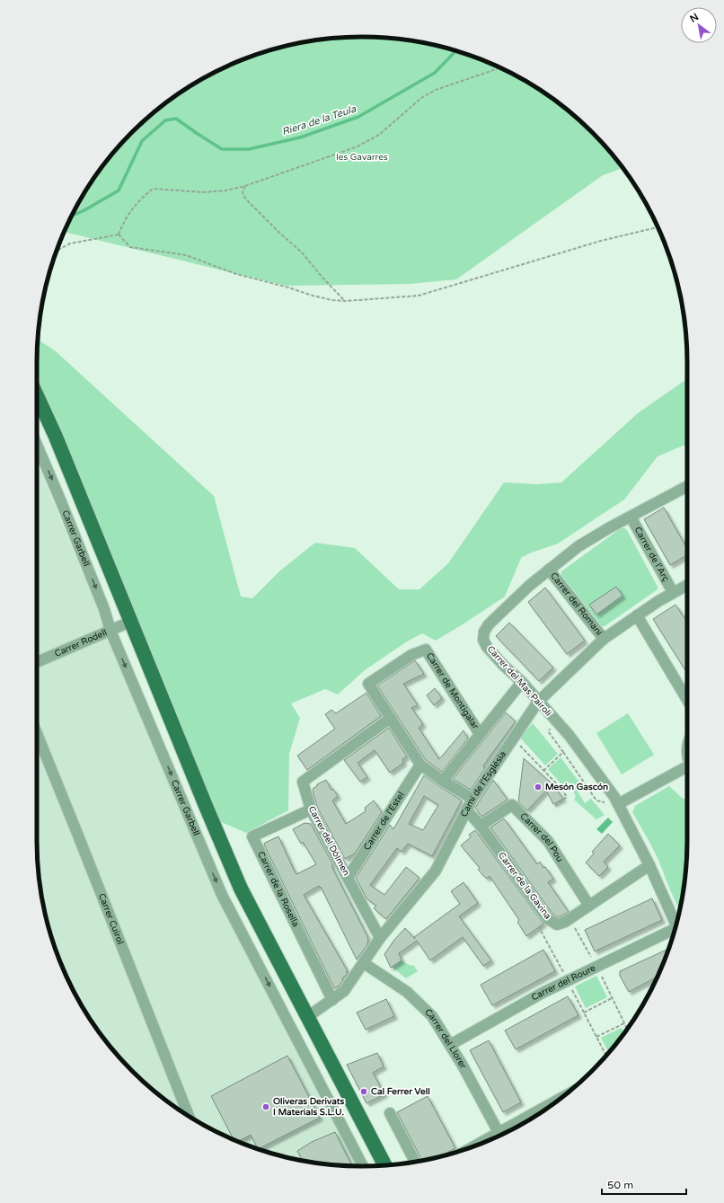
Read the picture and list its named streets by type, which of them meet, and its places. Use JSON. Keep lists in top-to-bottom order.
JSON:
{
  "streets": {
    "street": [
      "Carrer Garbell",
      "Carrer de l'Arç",
      "Carrer del Romaní",
      "Carrer Rodell",
      "Carrer del Mas Pairolí",
      "Carrer de Montigalar",
      "Camí de l'Església",
      "Carrer de l'Estel",
      "Carrer del Pou",
      "Carrer del Dòlmen",
      "Carrer de la Gavina",
      "Carrer de la Rosella",
      "Carrer Cuirol",
      "Carrer del Roure",
      "Carrer del Llorer"
    ]
  },
  "crossings": [
    ["Carrer Garbell", "Carrer Rodell"],
    ["Carrer de l'Arç", "Carrer del Mas Pairolí"],
    ["Carrer de l'Arç", "Camí de l'Església"],
    ["Carrer del Romaní", "Carrer del Mas Pairolí"],
    ["Carrer del Romaní", "Camí de l'Església"],
    ["Carrer del Mas Pairolí", "Camí de l'Església"],
    ["Carrer del Mas Pairolí", "Carrer de la Gavina"],
    ["Carrer de Montigalar", "Carrer del Dòlmen"],
    ["Camí de l'Església", "Carrer del Dòlmen"],
    ["Camí de l'Església", "Carrer de la Gavina"],
    ["Camí de l'Església", "Carrer de la Rosella"],
    ["Camí de l'Església", "Carrer del Llorer"],
    ["Carrer de l'Estel", "Carrer del Dòlmen"],
    ["Carrer del Pou", "Carrer de la Gavina"],
    ["Carrer del Dòlmen", "Carrer de la Rosella"],
    ["Carrer del Roure", "Carrer del Llorer"]
  ],
  "one_way": ["Carrer Garbell"],
  "water": ["Riera de la Teula"],
  "parks": ["les Gavarres"],
  "places": ["Mesón Gascón", "Cal Ferrer Vell", "Oliveras Derivats I Materials S.L.U."],
  "scale_bar": "50 m",
  "north": "top left"
}
